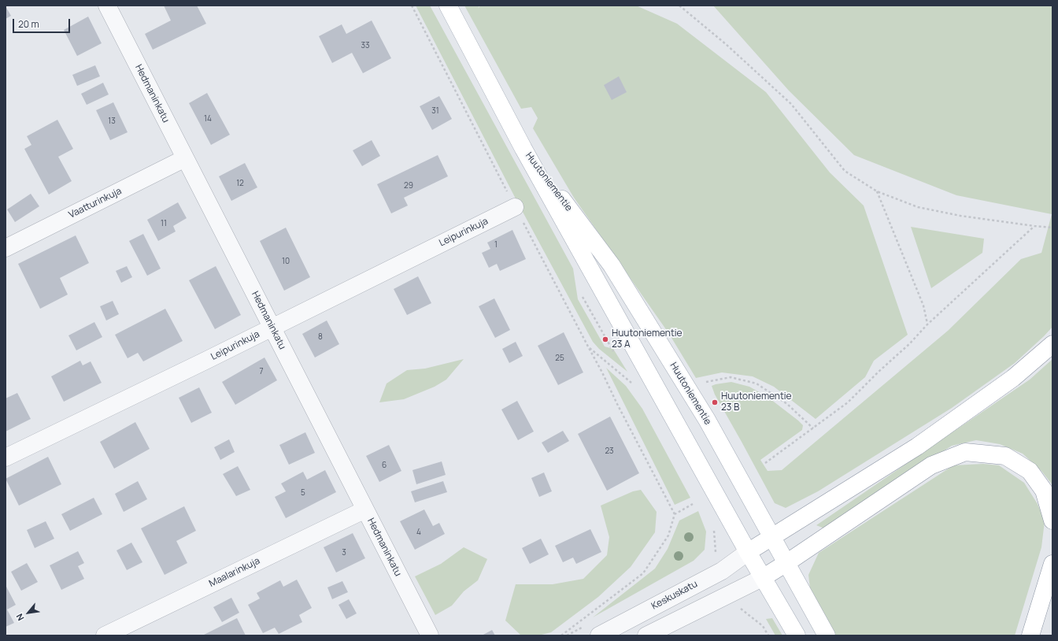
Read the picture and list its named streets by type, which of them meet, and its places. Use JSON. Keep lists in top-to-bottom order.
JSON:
{
  "streets": {
    "main road": ["Huutoniementie"],
    "street": [
      "Hedmaninkatu",
      "Vaatturinkuja",
      "Leipurinkuja",
      "Maalarinkuja",
      "Keskuskatu"
    ]
  },
  "crossings": [
    ["Hedmaninkatu", "Vaatturinkuja"],
    ["Hedmaninkatu", "Leipurinkuja"],
    ["Hedmaninkatu", "Maalarinkuja"],
    ["Huutoniementie", "Keskuskatu"]
  ],
  "places": ["Huutoniementie 23 A", "Huutoniementie 23 B"],
  "house_numbers": [
    "33",
    "31",
    "14",
    "13",
    "12",
    "29",
    "11",
    "1",
    "10",
    "8",
    "25",
    "7",
    "23",
    "6",
    "5",
    "4",
    "3"
  ],
  "scale_bar": "20 m",
  "north": "bottom left"
}
